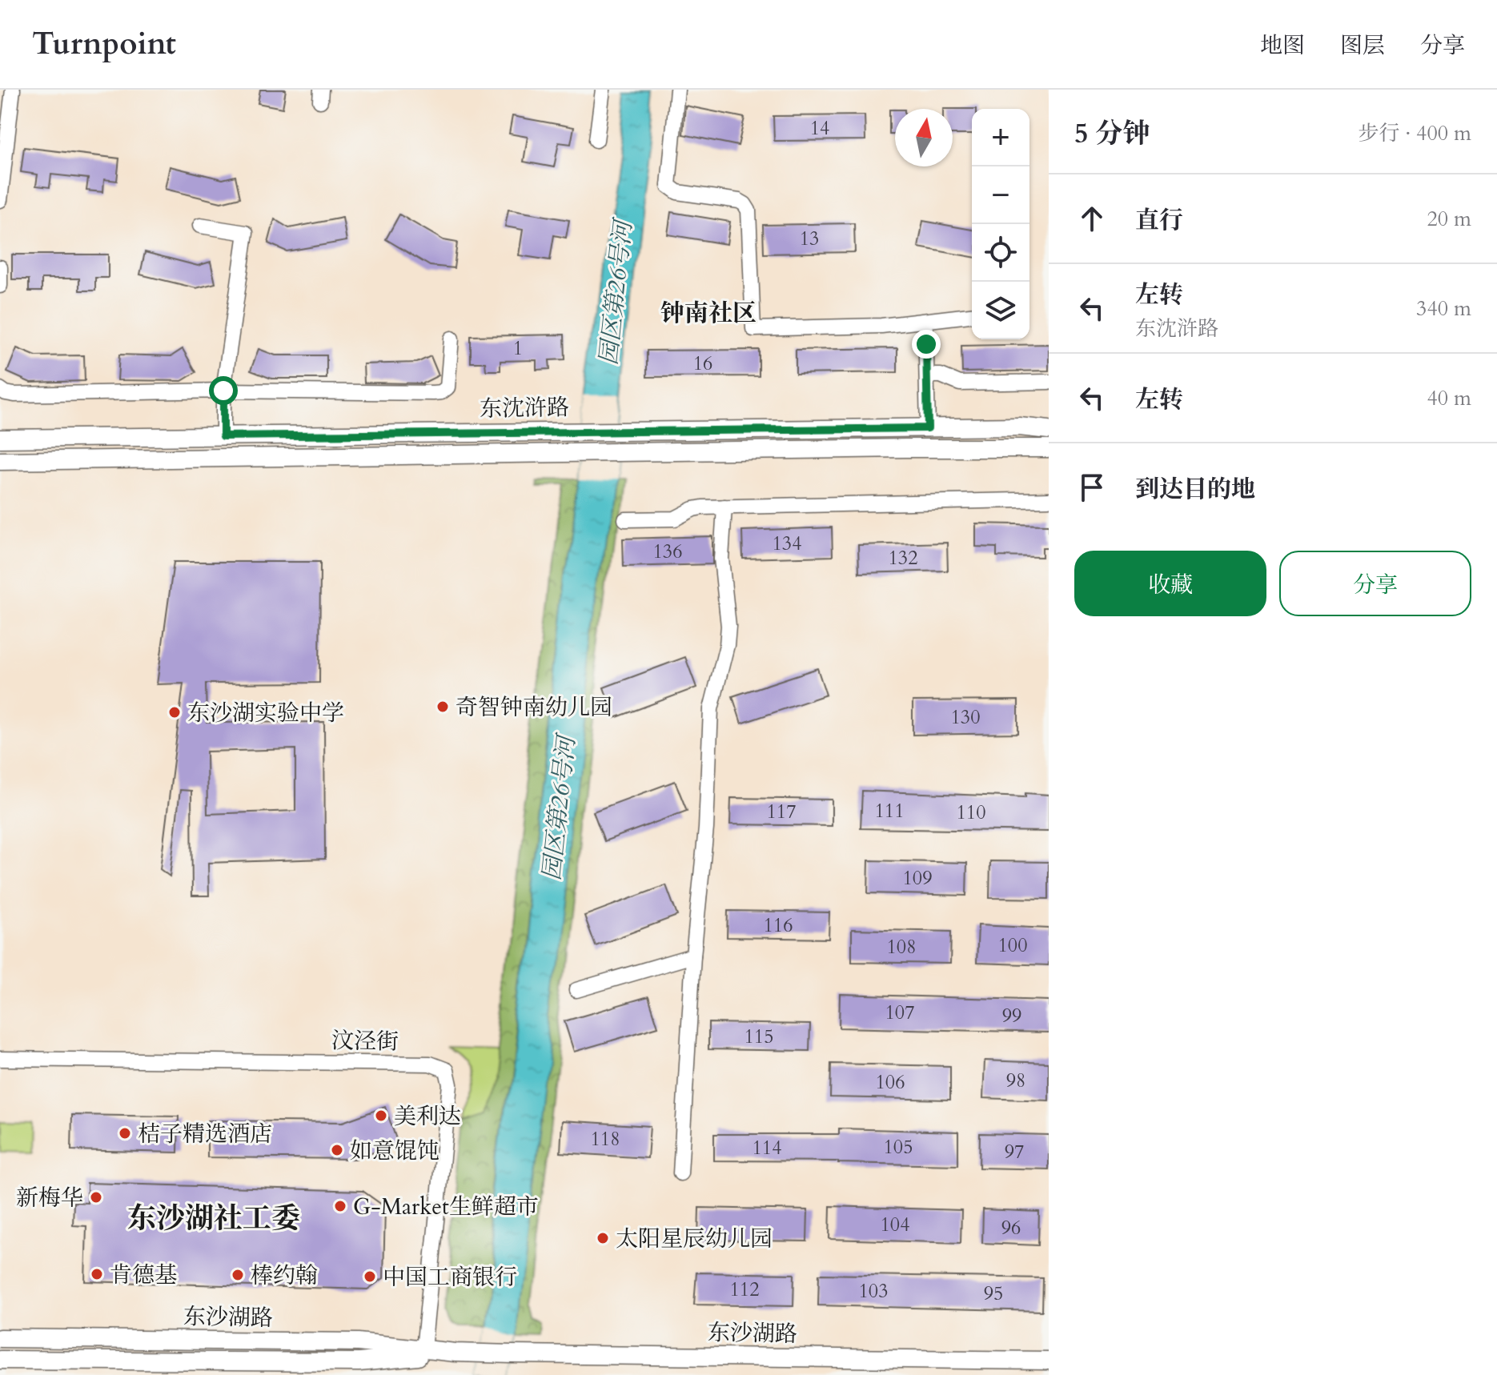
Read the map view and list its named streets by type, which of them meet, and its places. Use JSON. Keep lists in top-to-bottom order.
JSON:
{
  "streets": {
    "main road": ["东沈浒路", "东沙湖路"],
    "street": ["汶泾街"]
  },
  "crossings": [
    ["汶泾街", "东沙湖路"]
  ],
  "districts": ["钟南社区", "东沙湖社工委"],
  "water": ["园区第26号河"],
  "places": [
    "奇智钟南幼儿园",
    "东沙湖实验中学",
    "美利达",
    "桔子精选酒店",
    "如意馄饨",
    "新梅华",
    "G-Market生鲜超市",
    "太阳星辰幼儿园",
    "肯德基",
    "棒约翰",
    "中国工商银行"
  ],
  "house_numbers": [
    "14",
    "13",
    "1",
    "16",
    "134",
    "136",
    "132",
    "130",
    "111",
    "117",
    "110",
    "109",
    "116",
    "100",
    "108",
    "107",
    "99",
    "115",
    "98",
    "106",
    "118",
    "105",
    "114",
    "97",
    "104",
    "96",
    "112",
    "103",
    "95"
  ],
  "north": "top",
  "page": {
    "header": "Turnpoint",
    "nav": ["地图", "图层", "分享"],
    "heading": ["5 分钟", "步行 · 400 m"],
    "map_buttons": ["+", "−"],
    "list": [
      ["直行", "20 m"],
      ["左转", "东沈浒路", "340 m"],
      ["左转", "40 m"],
      "到达目的地"
    ],
    "buttons": ["收藏", "分享"]
  }
}
